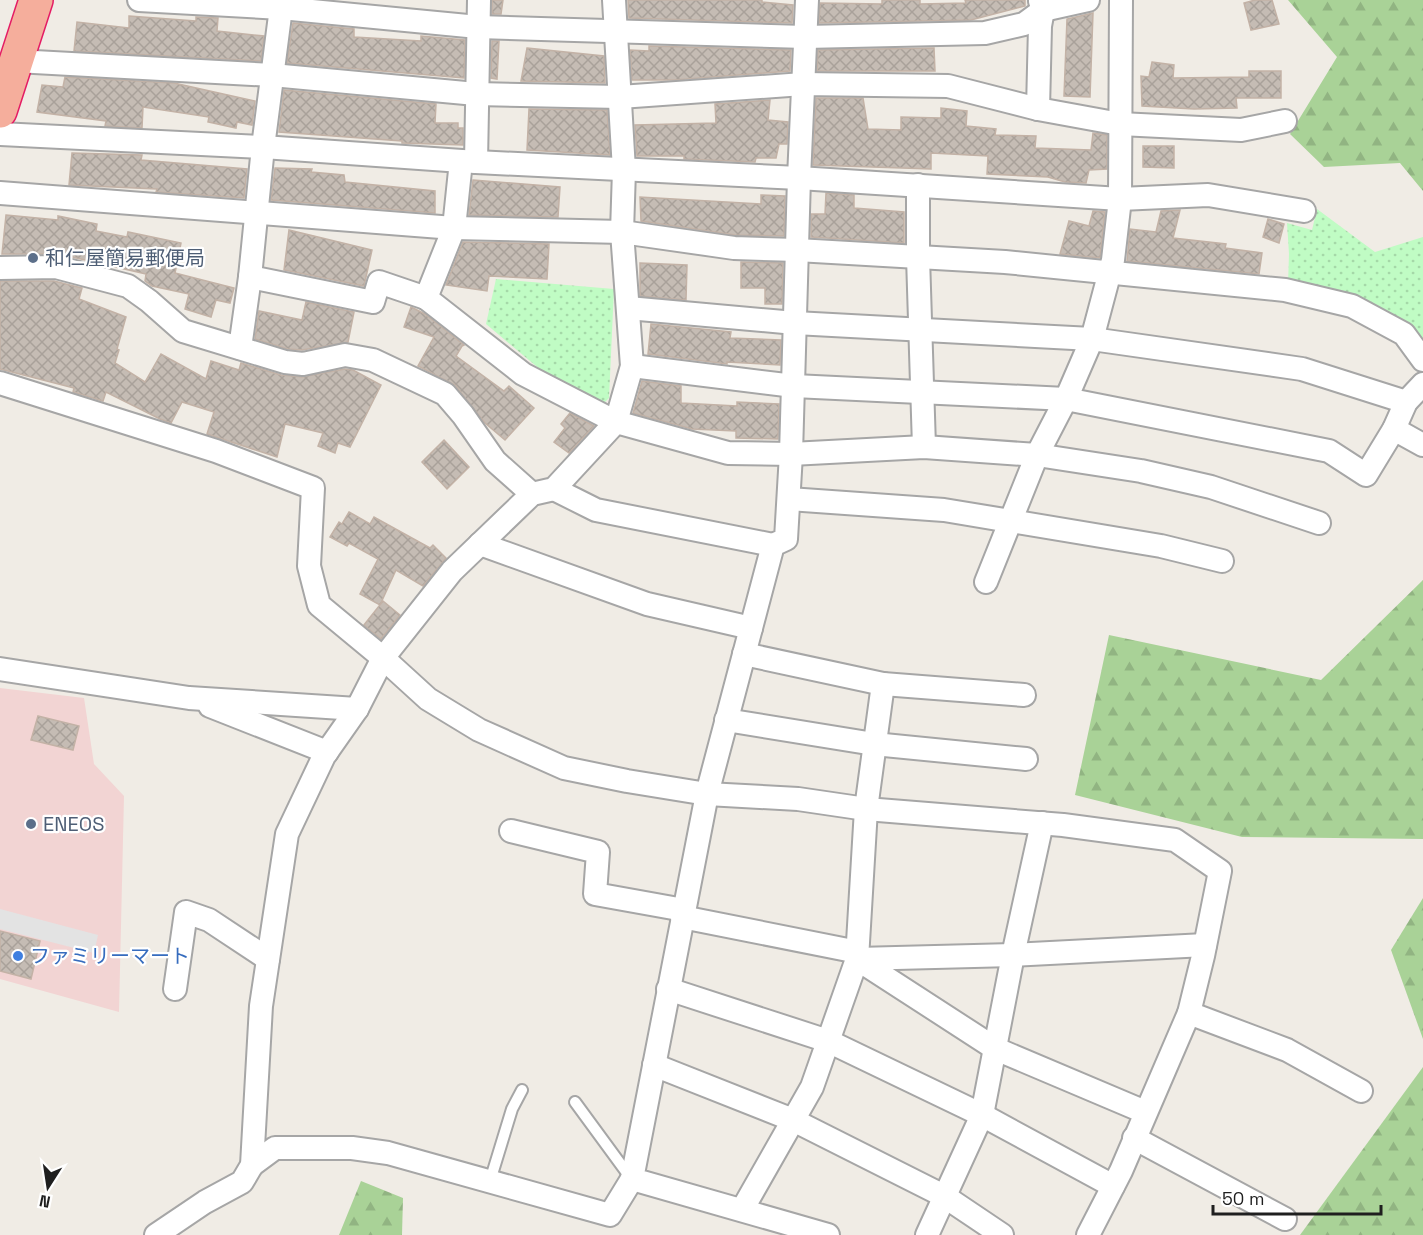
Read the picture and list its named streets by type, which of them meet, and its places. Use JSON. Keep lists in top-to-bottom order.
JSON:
{
  "places": ["和仁屋簡易郵便局", "ENEOS", "ファミリーマート"],
  "scale_bar": "50 m",
  "north": "bottom"
}
